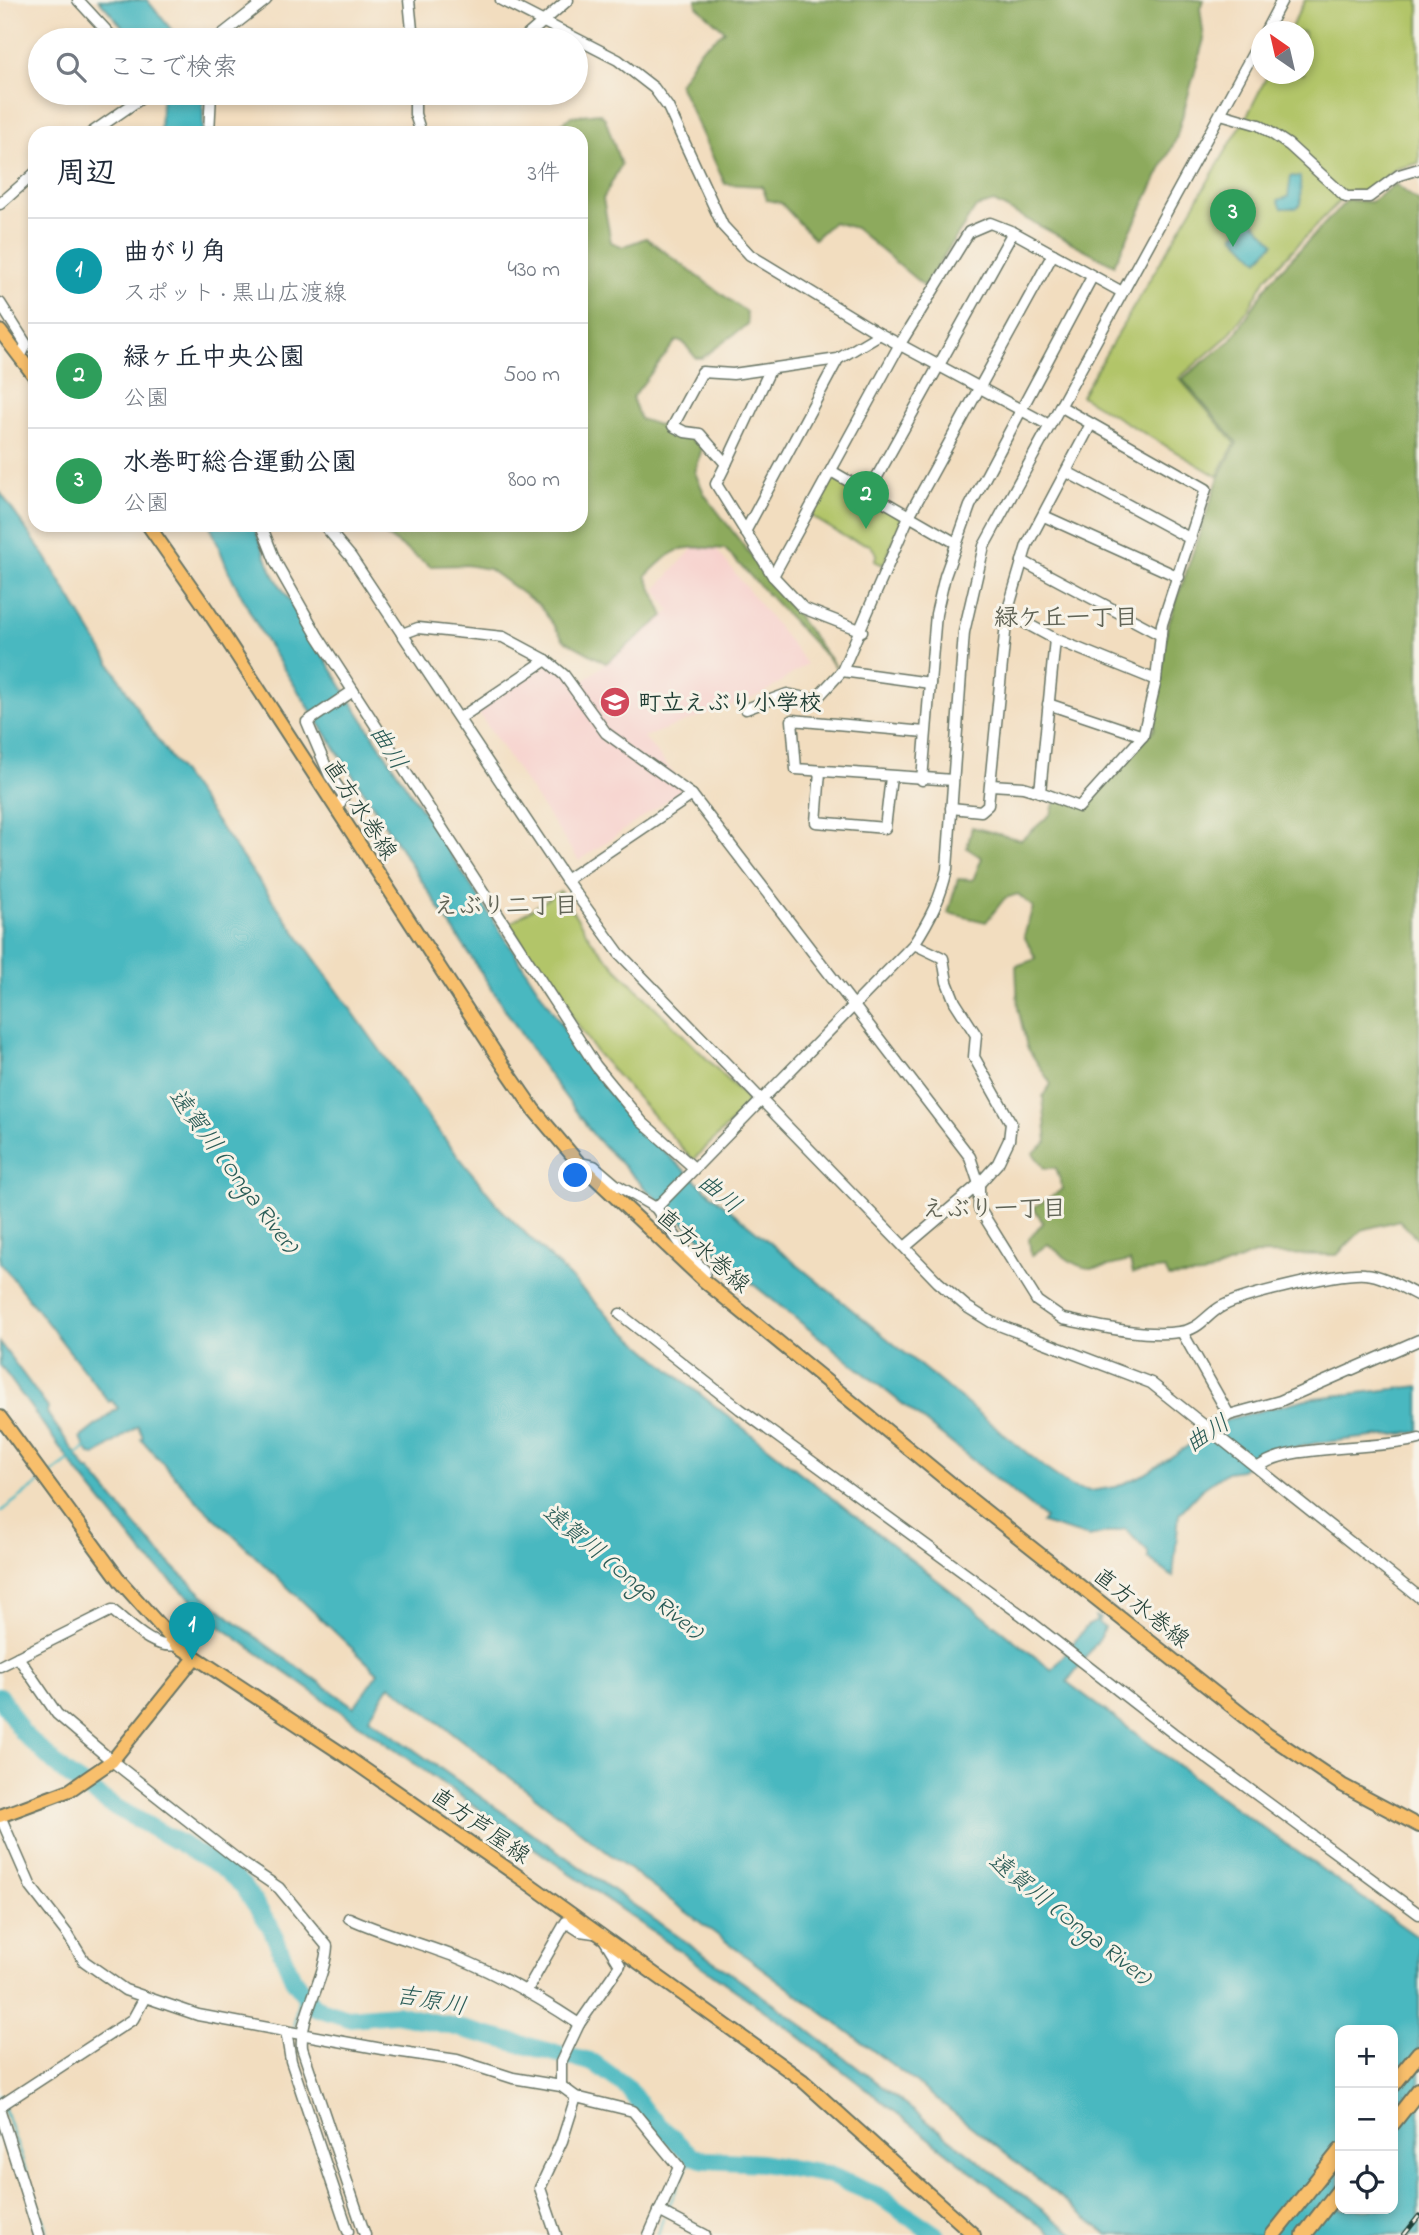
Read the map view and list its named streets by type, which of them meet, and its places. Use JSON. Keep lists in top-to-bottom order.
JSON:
{
  "streets": {
    "main road": ["直方水巻線", "直方芦屋線"]
  },
  "districts": ["緑ケ丘一丁目", "えぶり二丁目", "えぶり一丁目"],
  "water": ["曲川", "遠賀川 (Onga River)", "吉原川"],
  "places": {
    "school or university": ["町立えぶり小学校"]
  },
  "north": "top left",
  "page": {
    "search": "ここで検索",
    "heading": ["周辺", "3件"],
    "pins": ["3", "2", "1"],
    "list": [
      {
        "mark": "1",
        "name": "曲がり角",
        "note": "スポット · 黒山広渡線",
        "value": "430 m"
      },
      {
        "mark": "2",
        "name": "緑ヶ丘中央公園",
        "note": "公園",
        "value": "500 m"
      },
      {
        "mark": "3",
        "name": "水巻町総合運動公園",
        "note": "公園",
        "value": "800 m"
      }
    ],
    "map_buttons": ["+", "−"]
  }
}
